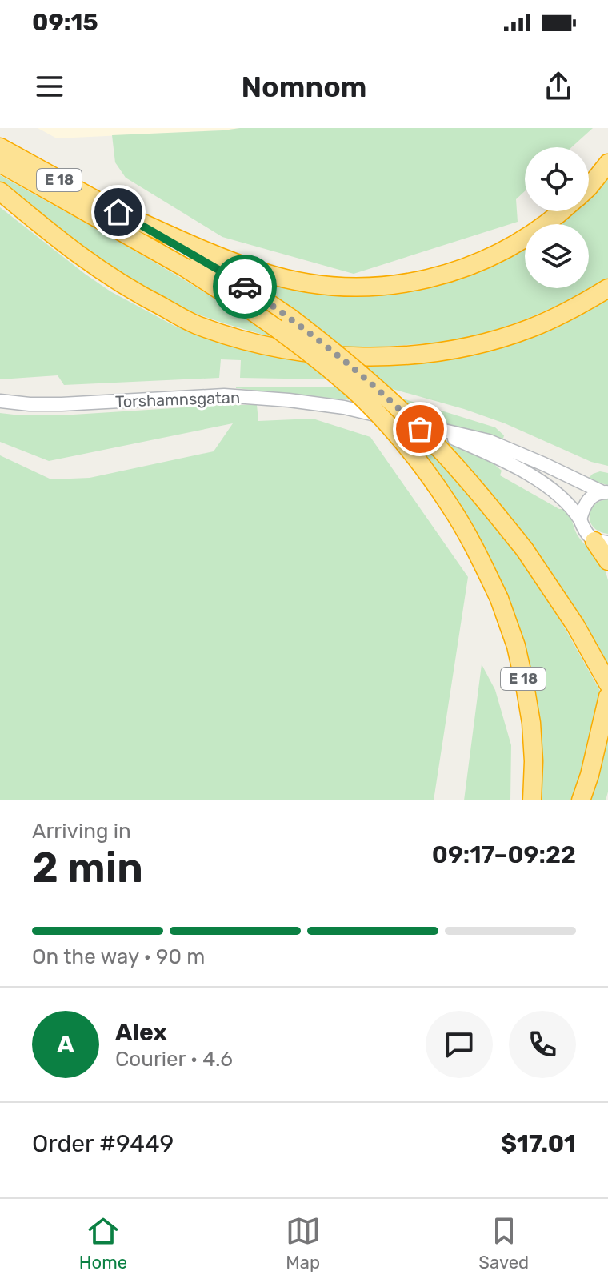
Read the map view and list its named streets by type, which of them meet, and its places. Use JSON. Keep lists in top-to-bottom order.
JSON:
{
  "streets": {
    "highway": ["E 18"],
    "street": ["Torshamnsgatan"]
  },
  "page": {
    "status": "09:15",
    "header": "Nomnom",
    "heading": ["2 min", "Arriving in", "09:17–09:22"],
    "panel": [
      "Alex",
      "Courier · 4.6",
      "Order #9449",
      "$17.01"
    ],
    "bar": "On the way · 90 m",
    "round": "A",
    "tabs": ["Home", "Map", "Saved"]
  }
}
